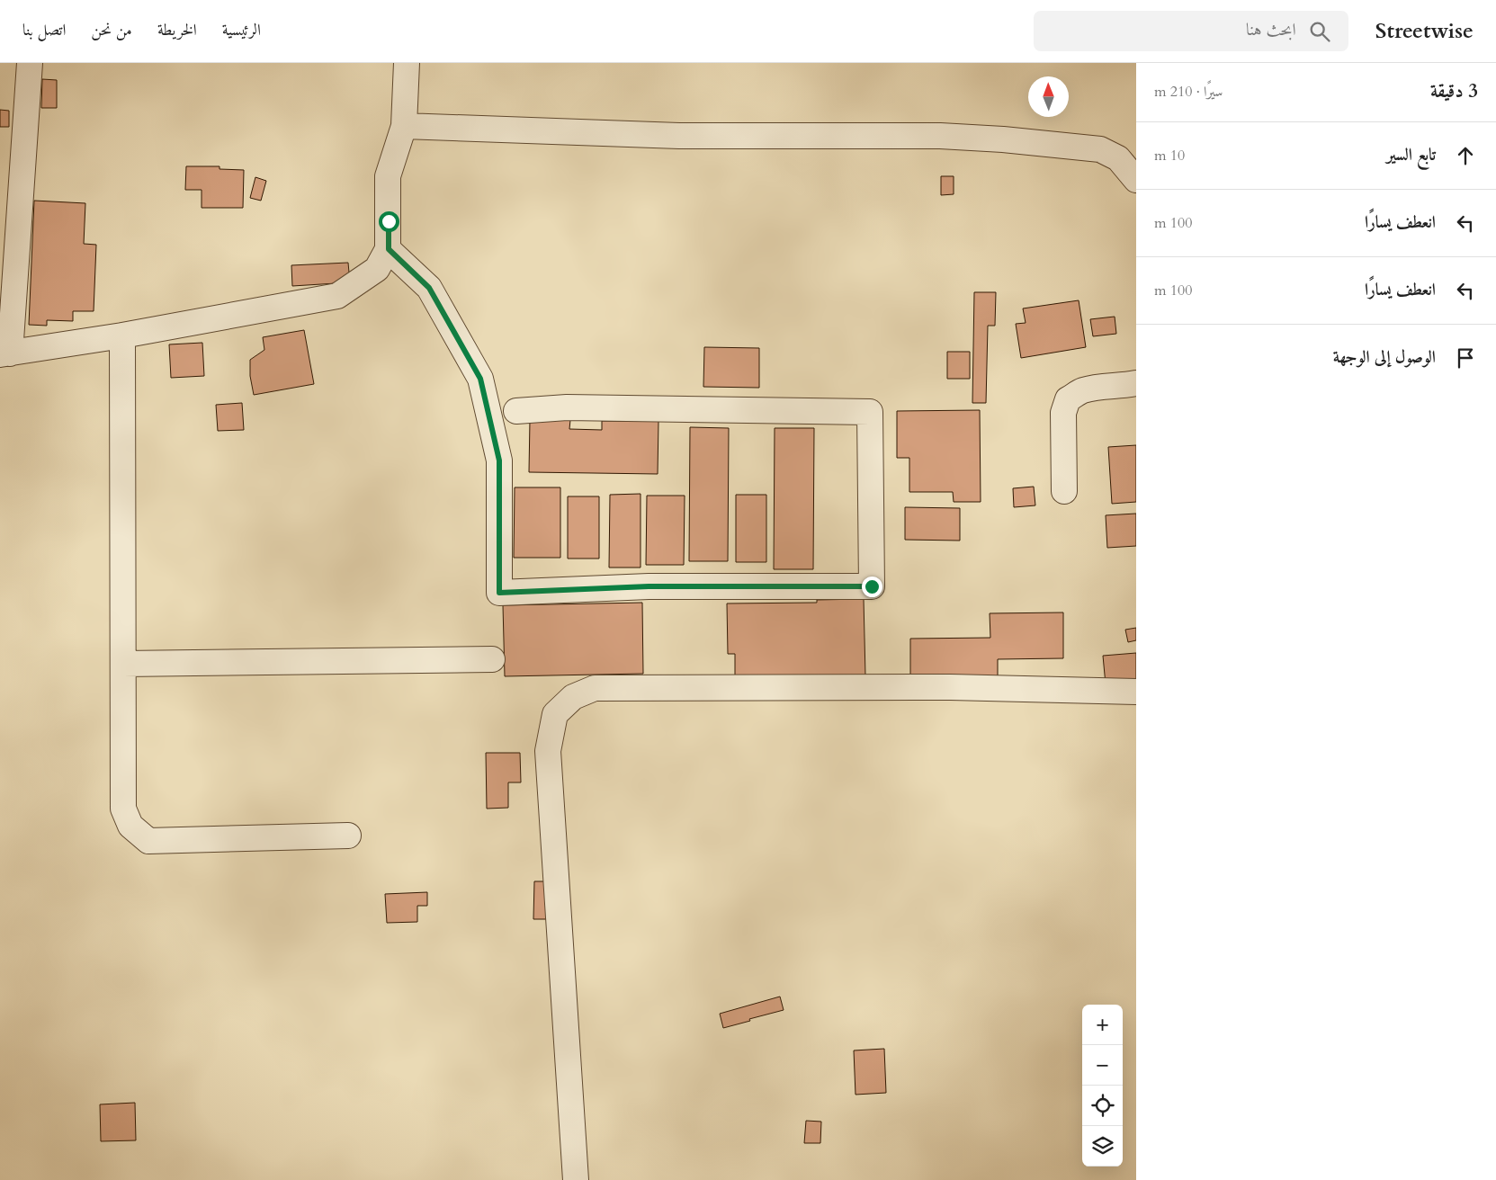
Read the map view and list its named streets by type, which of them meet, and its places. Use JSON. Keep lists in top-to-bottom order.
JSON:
{
  "north": "top",
  "page": {
    "header": "Streetwise",
    "search": "ابحث هنا",
    "nav": [
      "الرئيسية",
      "الخريطة",
      "من نحن",
      "اتصل بنا"
    ],
    "heading": ["3 دقيقة", "سيرًا · 210 m"],
    "list": [
      ["تابع السير", "10 m"],
      ["انعطف يسارًا", "100 m"],
      ["انعطف يسارًا", "100 m"],
      "الوصول إلى الوجهة"
    ],
    "map_buttons": ["+", "−"]
  }
}
